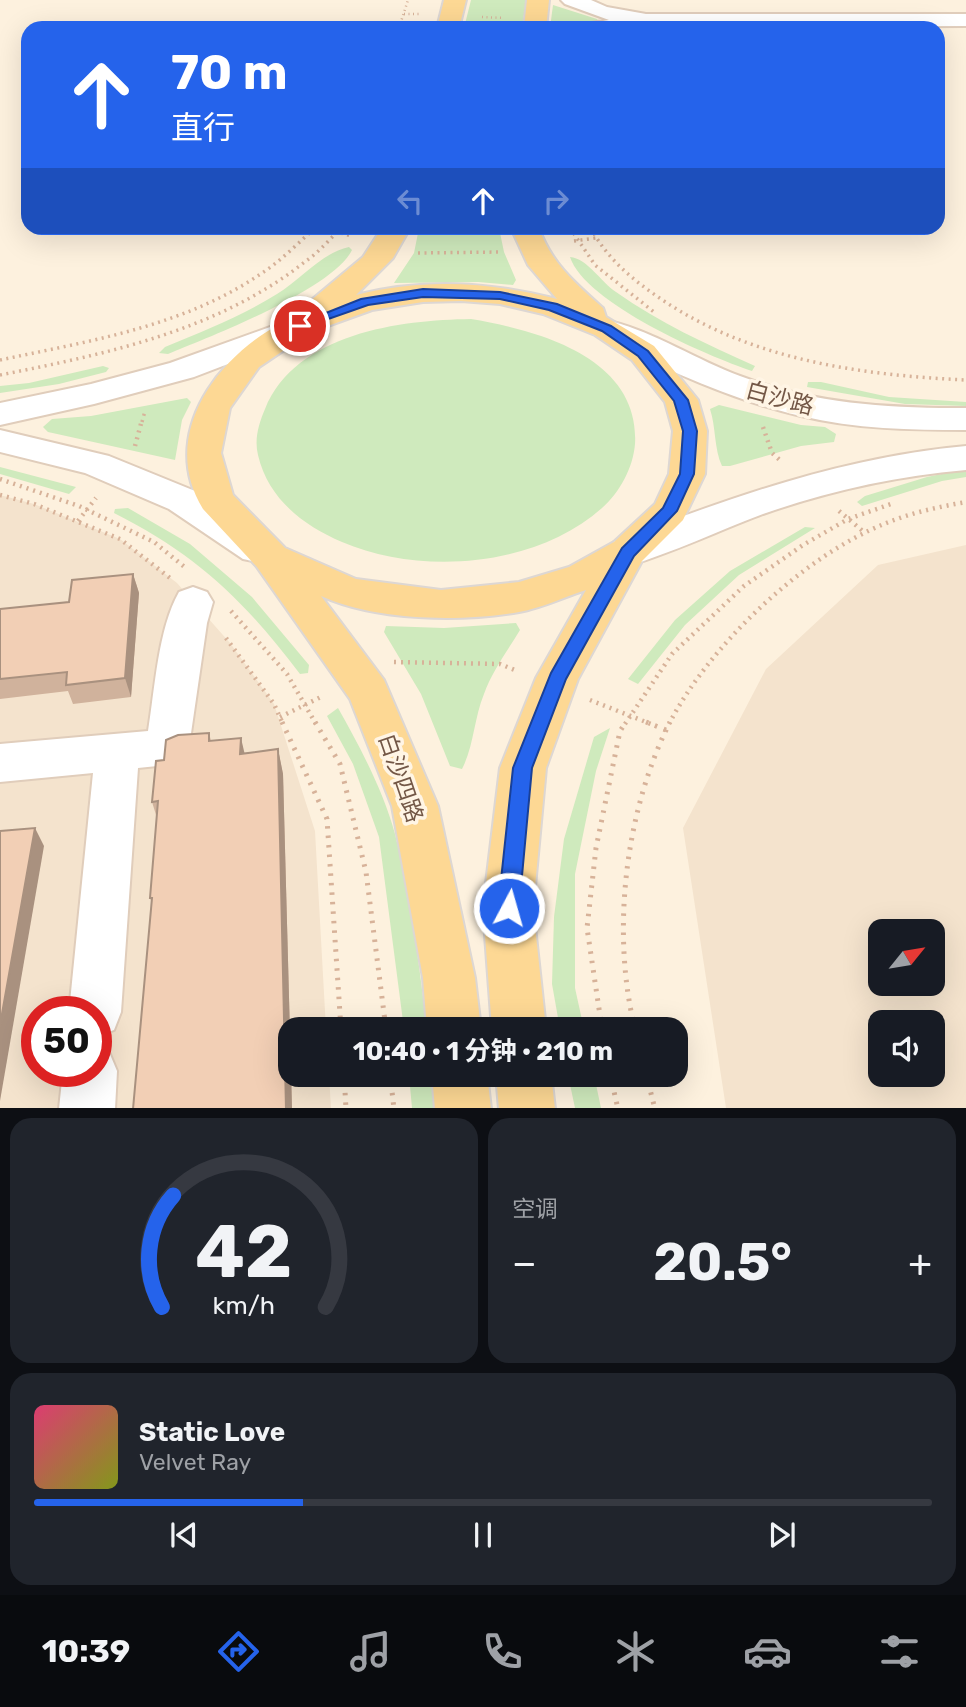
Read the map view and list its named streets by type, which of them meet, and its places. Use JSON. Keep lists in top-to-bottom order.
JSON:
{
  "streets": {
    "main road": ["白沙四路"],
    "street": ["白沙路"]
  },
  "north": "top right",
  "page": {
    "turn": ["70 m", "直行"],
    "limit": "50",
    "trip": "10:40 · 1 分钟 · 210 m",
    "tile": "空调",
    "heat": ["−", "20.5°", "+"],
    "song": ["Static Love", "Velvet Ray"],
    "tabs": "10:39",
    "gauge": ["42", "km/h"]
  }
}
